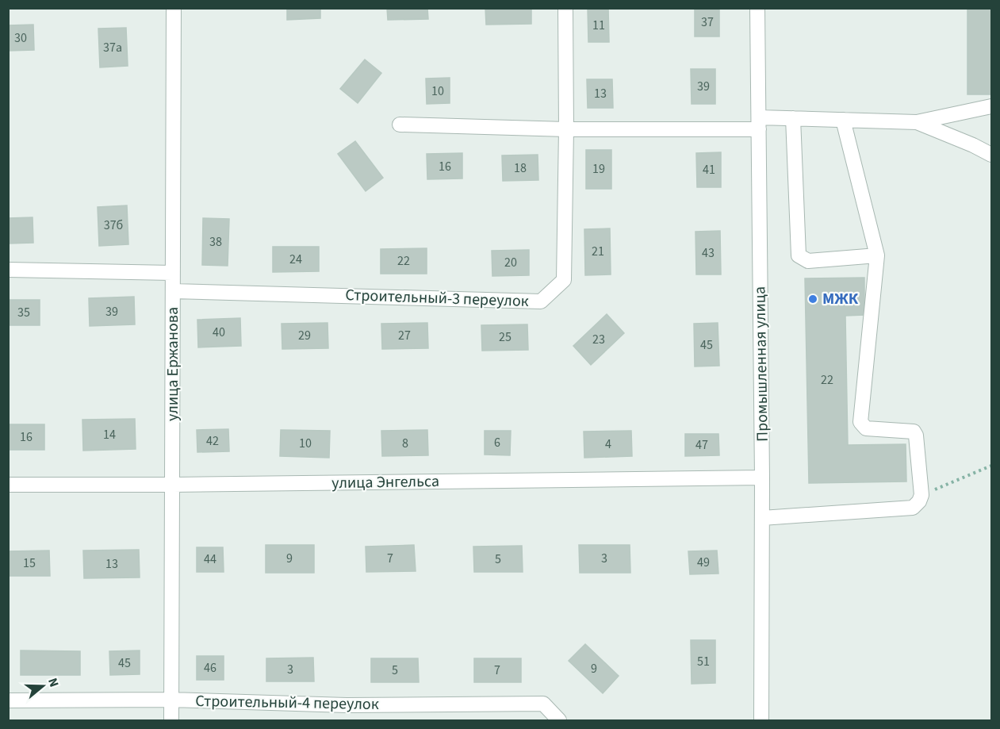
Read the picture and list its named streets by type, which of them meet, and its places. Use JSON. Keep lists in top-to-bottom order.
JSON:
{
  "streets": {
    "street": [
      "Строительный-3 переулок",
      "улица Ержанова",
      "Промышленная улица",
      "улица Энгельса",
      "Строительный-4 переулок"
    ]
  },
  "crossings": [
    ["Строительный-3 переулок", "улица Ержанова"],
    ["улица Ержанова", "улица Энгельса"],
    ["улица Ержанова", "Строительный-4 переулок"],
    ["Промышленная улица", "улица Энгельса"]
  ],
  "places": ["МЖК"],
  "house_numbers": [
    "37",
    "11",
    "30",
    "37а",
    "39",
    "10",
    "13",
    "16",
    "18",
    "19",
    "41",
    "37б",
    "38",
    "21",
    "43",
    "24",
    "22",
    "20",
    "39",
    "35",
    "40",
    "29",
    "27",
    "25",
    "23",
    "45",
    "22",
    "14",
    "16",
    "42",
    "6",
    "10",
    "8",
    "4",
    "47",
    "9",
    "7",
    "3",
    "44",
    "5",
    "49",
    "15",
    "13",
    "51",
    "45",
    "46",
    "9",
    "3",
    "5",
    "7"
  ],
  "north": "right"
}
